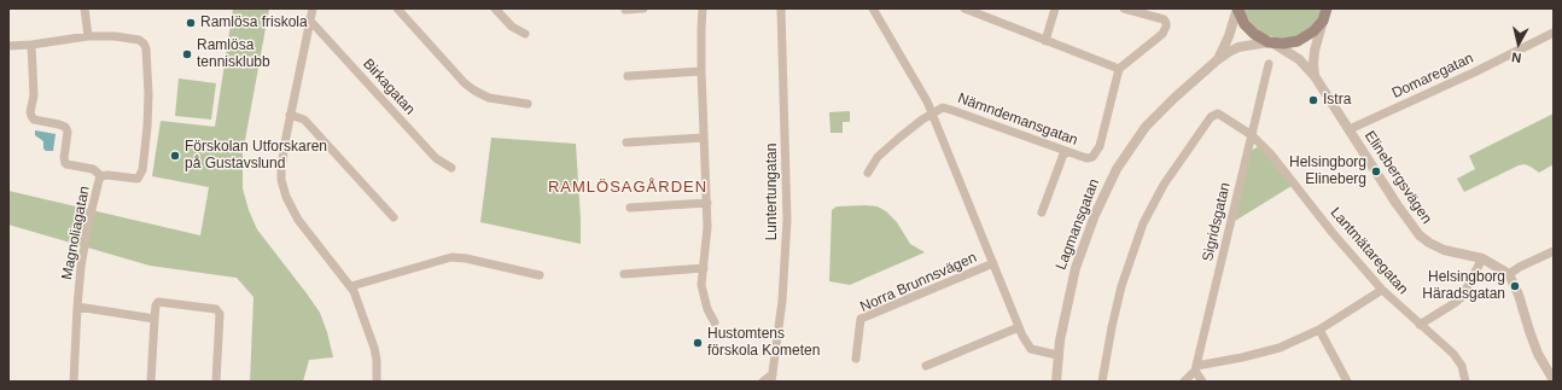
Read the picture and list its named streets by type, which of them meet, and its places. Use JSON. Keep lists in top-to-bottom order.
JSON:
{
  "streets": {
    "street": [
      "Domaregatan",
      "Birkagatan",
      "Nämndemansgatan",
      "Elinebergsvägen",
      "Luntertungatan",
      "Sigridsgatan",
      "Lagmansgatan",
      "Magnoliagatan",
      "Lantmätaregatan",
      "Norra Brunnsvägen"
    ]
  },
  "crossings": [
    ["Domaregatan", "Elinebergsvägen"],
    ["Nämndemansgatan", "Norra Brunnsvägen"],
    ["Elinebergsvägen", "Lagmansgatan"],
    ["Sigridsgatan", "Lantmätaregatan"],
    ["Lagmansgatan", "Norra Brunnsvägen"]
  ],
  "districts": ["RAMLÖSAGÅRDEN"],
  "places": [
    "Ramlösa friskola",
    "Ramlösa tennisklubb",
    "Istra",
    "Förskolan Utforskaren på Gustavslund",
    "Helsingborg Elineberg",
    "Helsingborg Häradsgatan",
    "Hustomtens förskola Kometen"
  ],
  "north": "bottom"
}
